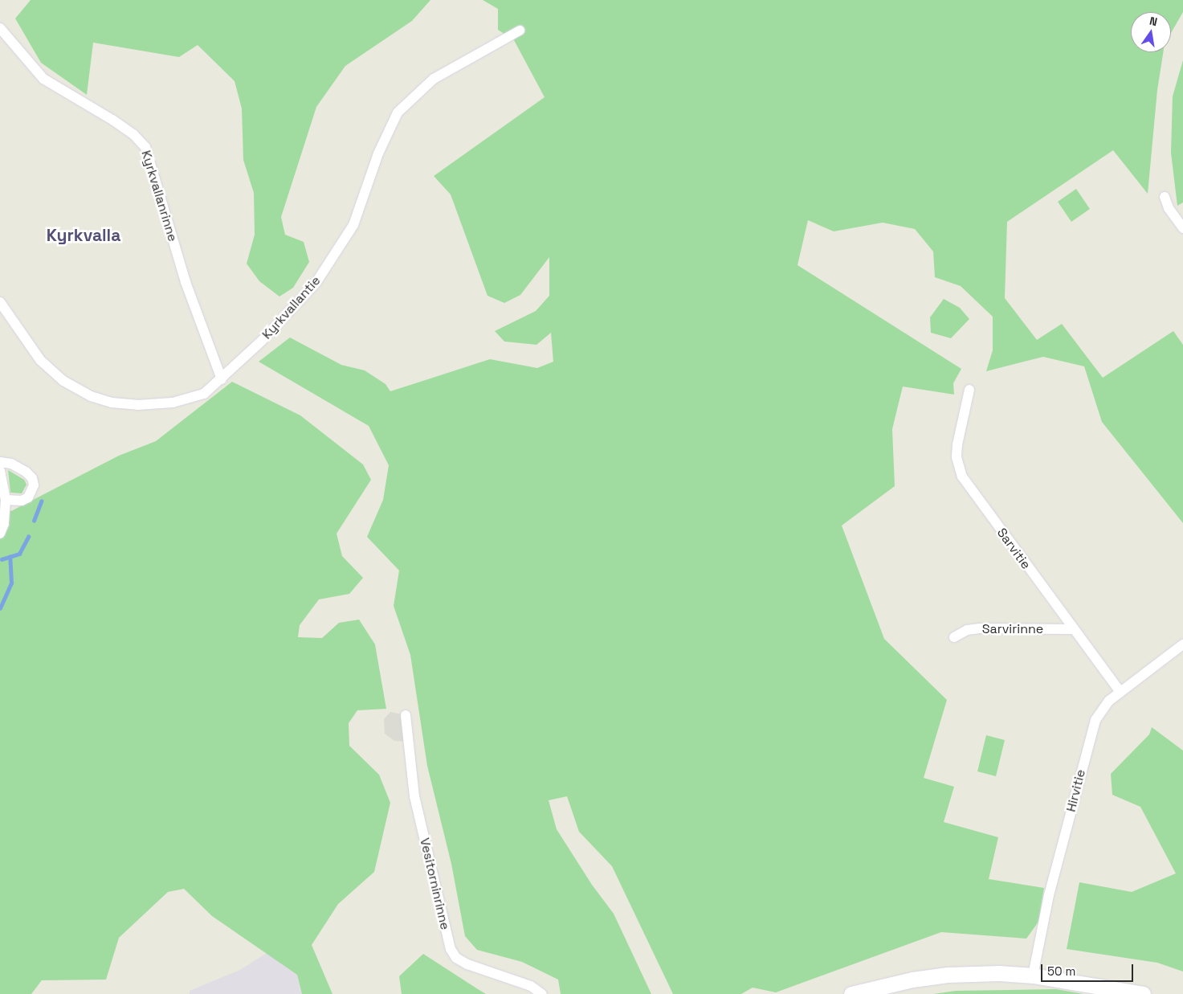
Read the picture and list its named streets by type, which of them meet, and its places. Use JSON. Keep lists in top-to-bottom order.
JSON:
{
  "streets": {
    "street": [
      "Kyrkvallanrinne",
      "Kyrkvallantie",
      "Sarvitie",
      "Sarvirinne",
      "Hirvitie",
      "Vesitorninrinne"
    ]
  },
  "crossings": [
    ["Kyrkvallanrinne", "Kyrkvallantie"],
    ["Sarvitie", "Sarvirinne"],
    ["Sarvitie", "Hirvitie"]
  ],
  "districts": ["Kyrkvalla"],
  "scale_bar": "50 m",
  "north": "top"
}
